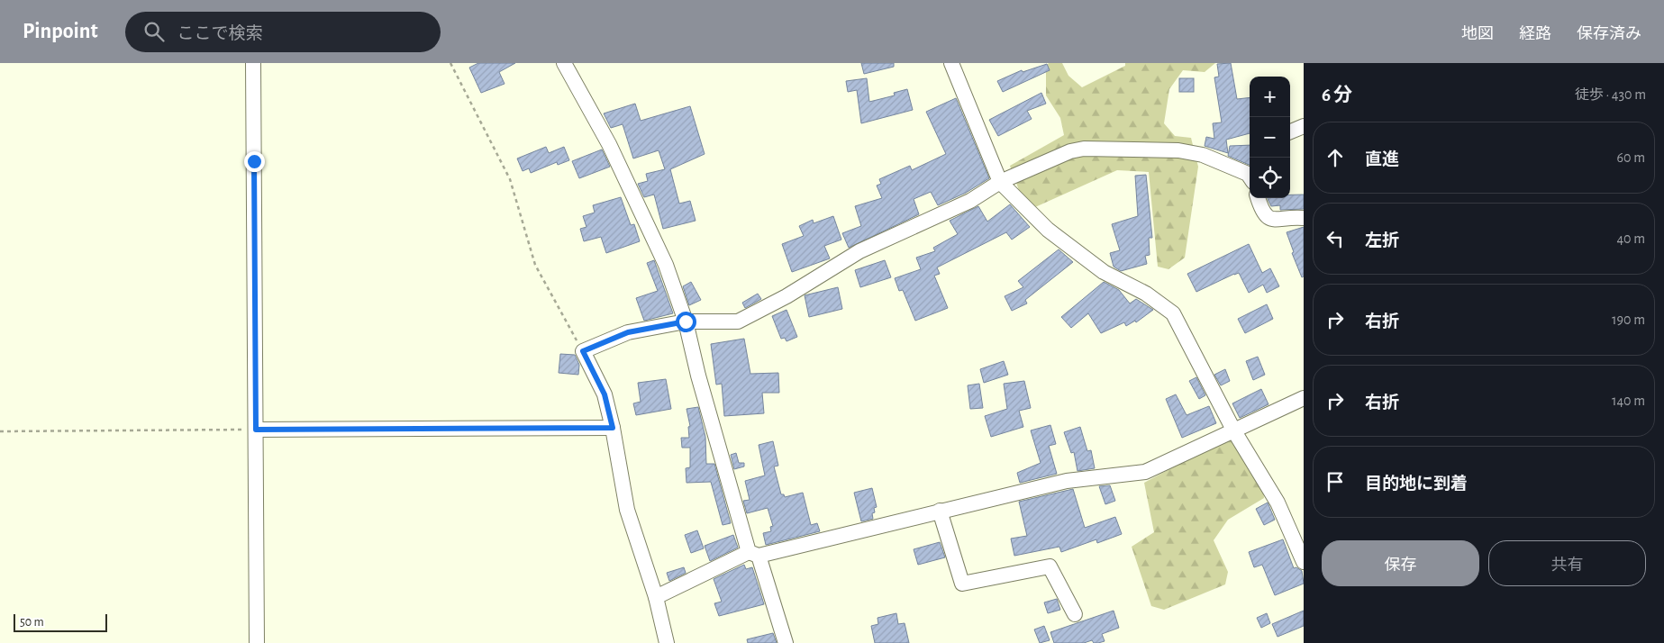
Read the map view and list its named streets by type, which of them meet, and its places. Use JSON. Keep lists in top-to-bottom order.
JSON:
{
  "scale_bar": "50 m",
  "page": {
    "header": "Pinpoint",
    "search": "ここで検索",
    "nav": ["地図", "経路", "保存済み"],
    "heading": ["6 分", "徒歩 · 430 m"],
    "map_buttons": ["+", "−"],
    "list": [
      ["直進", "60 m"],
      ["左折", "40 m"],
      ["右折", "190 m"],
      ["右折", "140 m"],
      "目的地に到着"
    ],
    "buttons": ["保存", "共有"],
    "scale": "50 m"
  }
}
